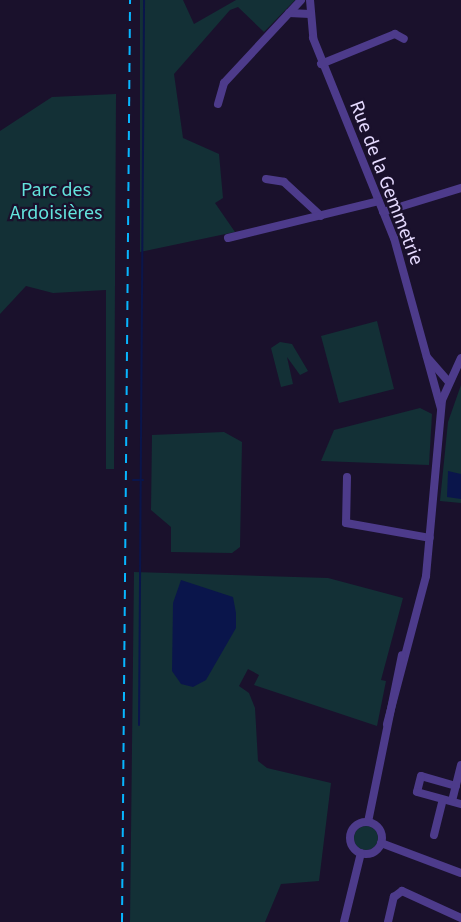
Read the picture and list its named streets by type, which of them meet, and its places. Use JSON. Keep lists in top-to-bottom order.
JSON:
{
  "streets": {
    "street": ["Rue de la Gemmetrie"]
  },
  "parks": ["Parc des Ardoisières"]
}
